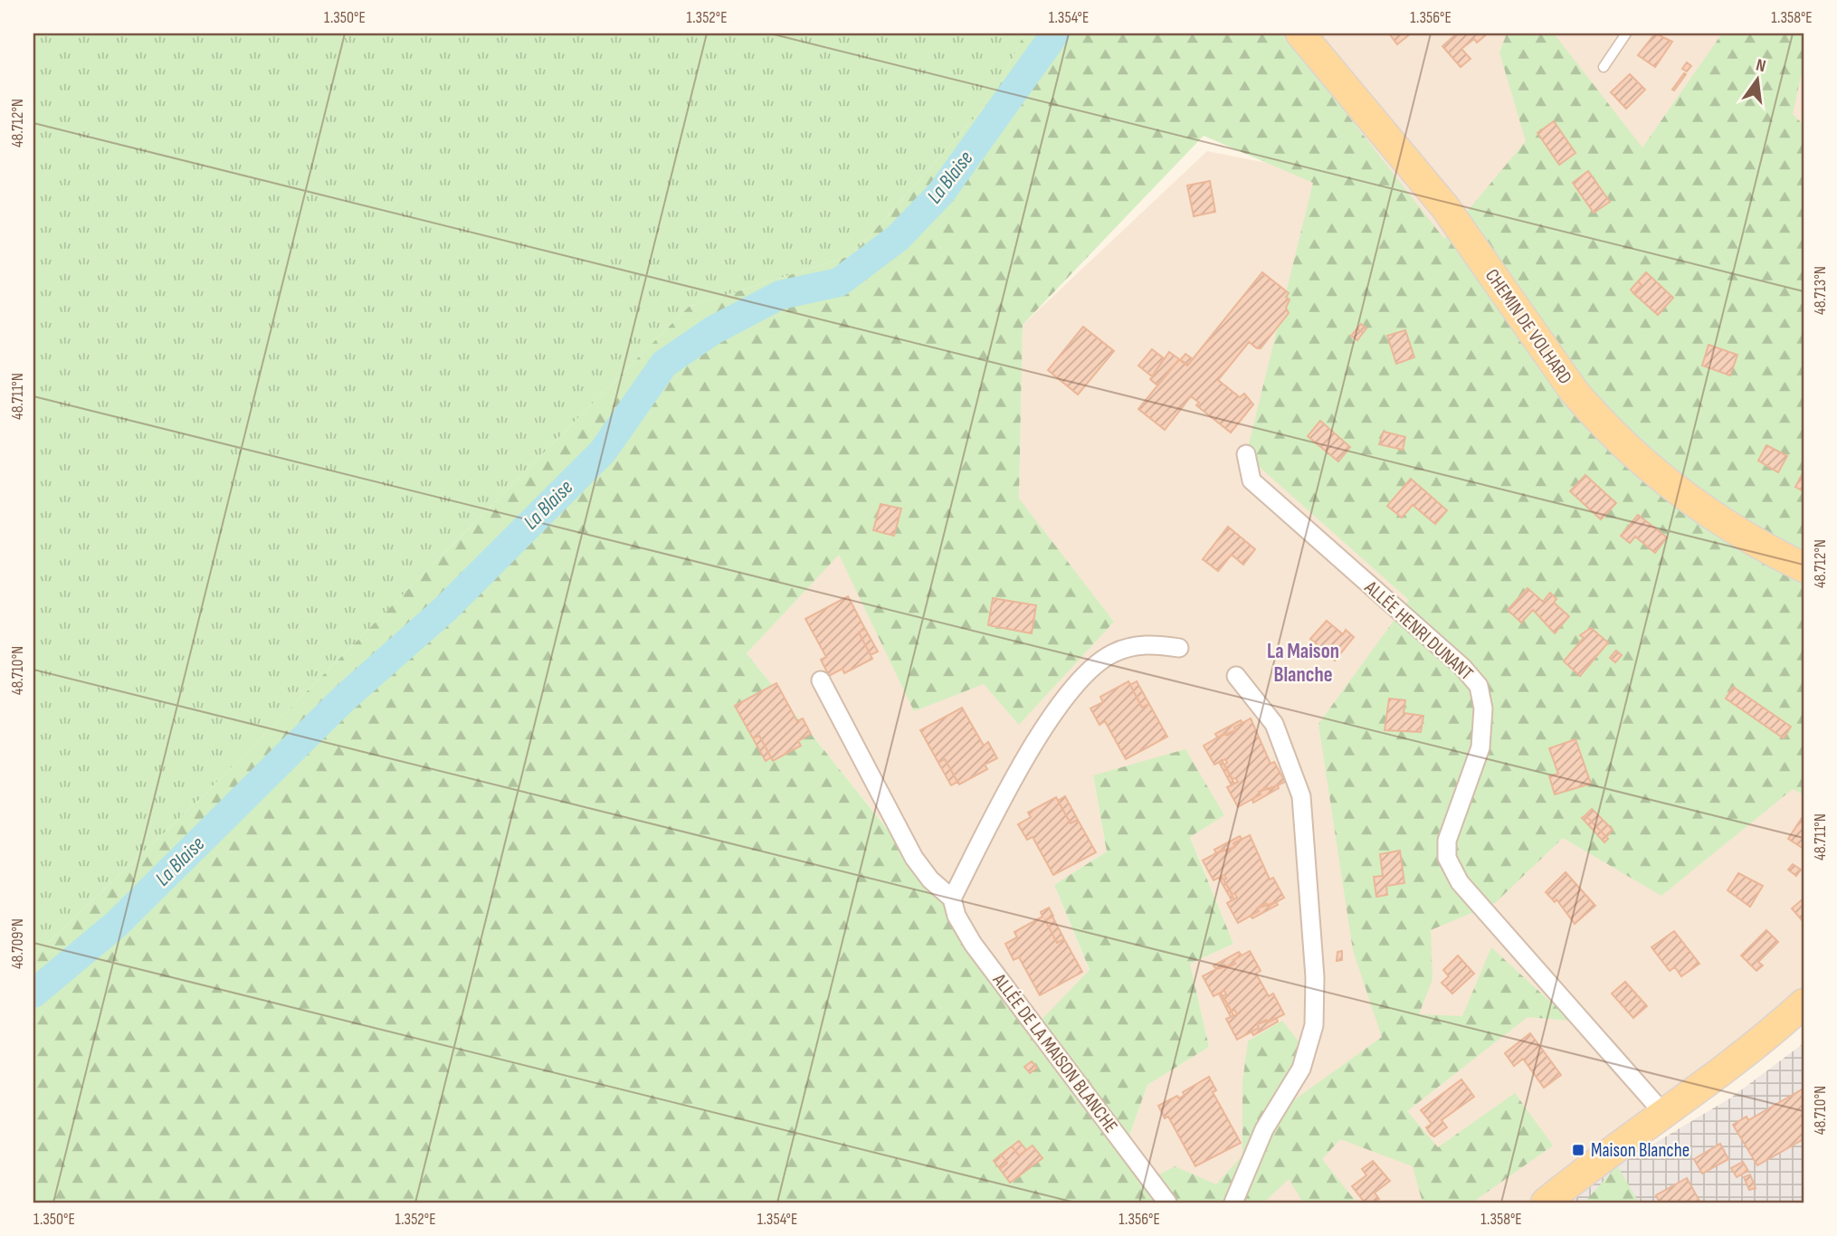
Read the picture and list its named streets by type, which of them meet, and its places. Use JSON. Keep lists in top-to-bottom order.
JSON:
{
  "streets": {
    "main road": ["CHEMIN DE VOLHARD"],
    "street": ["ALLÉE HENRI DUNANT", "ALLÉE DE LA MAISON BLANCHE"]
  },
  "districts": ["La Maison Blanche"],
  "water": ["La Blaise"],
  "places": {
    "transit": ["Maison Blanche"]
  },
  "north": "top",
  "coordinates": [
    "1.350°E",
    "1.352°E",
    "1.354°E",
    "1.356°E",
    "1.358°E",
    "48.712°N",
    "48.713°N",
    "48.711°N",
    "48.710°N",
    "48.709°N"
  ]
}
